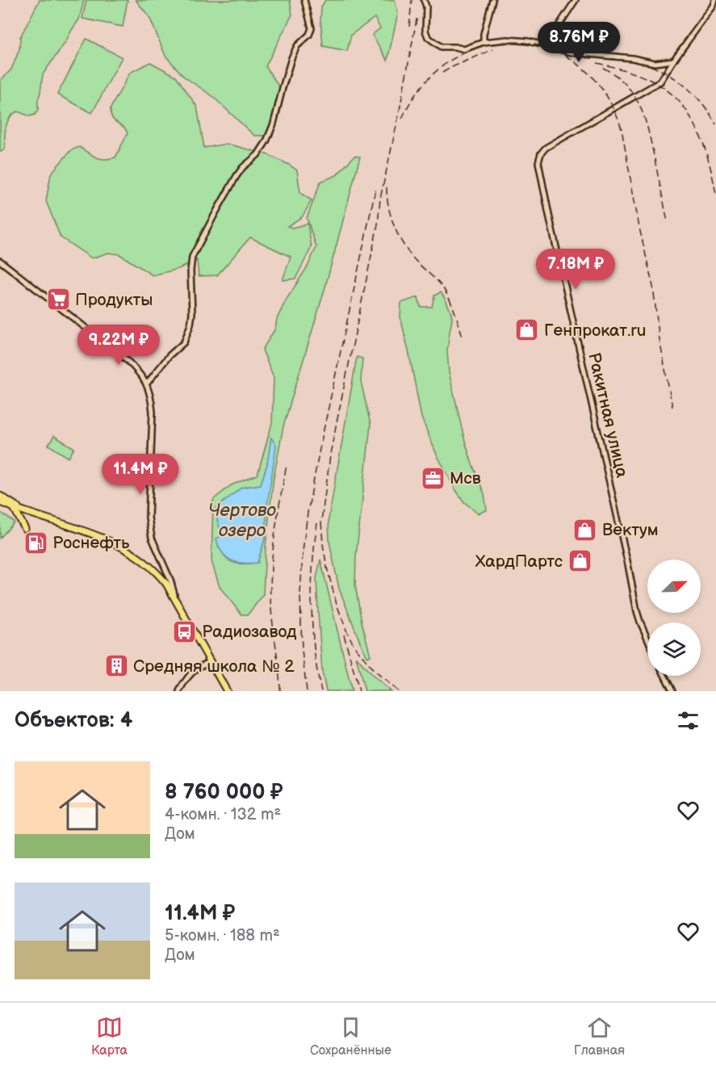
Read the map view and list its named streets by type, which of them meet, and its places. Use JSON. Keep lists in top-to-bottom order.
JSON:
{
  "streets": {
    "street": ["Ракитная улица"]
  },
  "water": ["Чертово озеро"],
  "places": {
    "supermarket": ["Продукты"],
    "shop": ["Генпрокат.ru", "Вектум", "ХардПартс"],
    "office": ["Мсв"],
    "fuel station": ["Роснефть"],
    "bus stop": ["Радиозавод"],
    "building": ["Средняя школа № 2"]
  },
  "north": "top right",
  "page": {
    "price": [
      "8.76M ₽",
      "7.18M ₽",
      "9.22M ₽",
      "11.4M ₽"
    ],
    "heading": "Объектов: 4",
    "list": [
      {
        "name": "8 760 000 ₽",
        "note": "4-комн. · 132 m² · Дом"
      },
      {
        "name": "11.4M ₽",
        "note": "5-комн. · 188 m² · Дом"
      }
    ],
    "tabs": ["Карта", "Сохранённые", "Главная"]
  }
}
